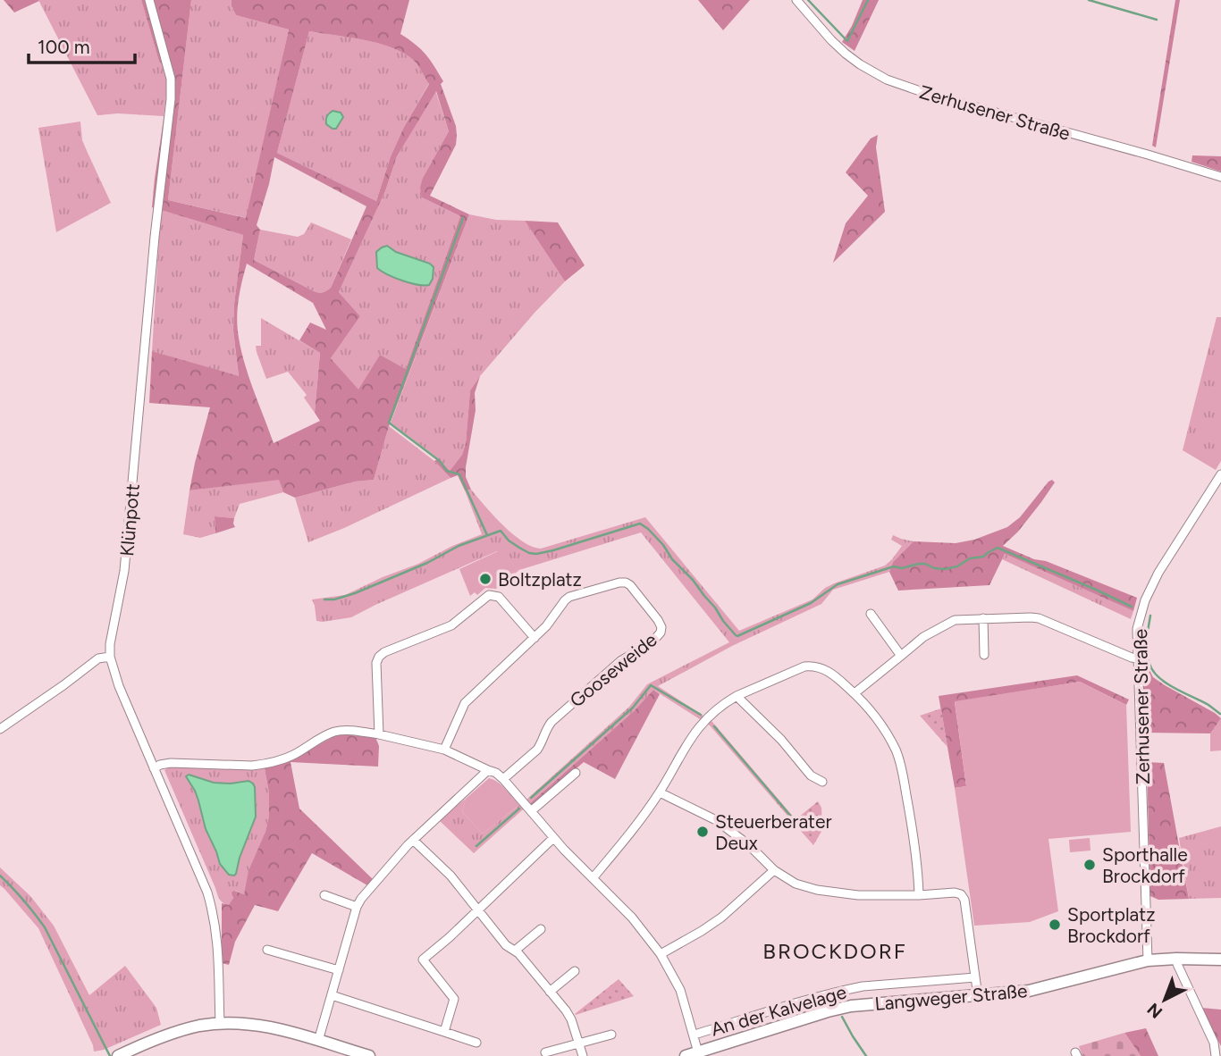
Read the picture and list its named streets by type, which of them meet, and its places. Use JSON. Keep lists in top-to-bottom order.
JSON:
{
  "streets": {
    "street": [
      "Zerhusener Straße",
      "Klünpott",
      "Gooseweide",
      "Langweger Straße",
      "An der Kalvelage"
    ]
  },
  "crossings": [
    ["Zerhusener Straße", "Langweger Straße"]
  ],
  "districts": ["BROCKDORF"],
  "places": [
    "Boltzplatz",
    "Steuerberater Deux",
    "Sporthalle Brockdorf",
    "Sportplatz Brockdorf"
  ],
  "scale_bar": "100 m",
  "north": "bottom left"
}
